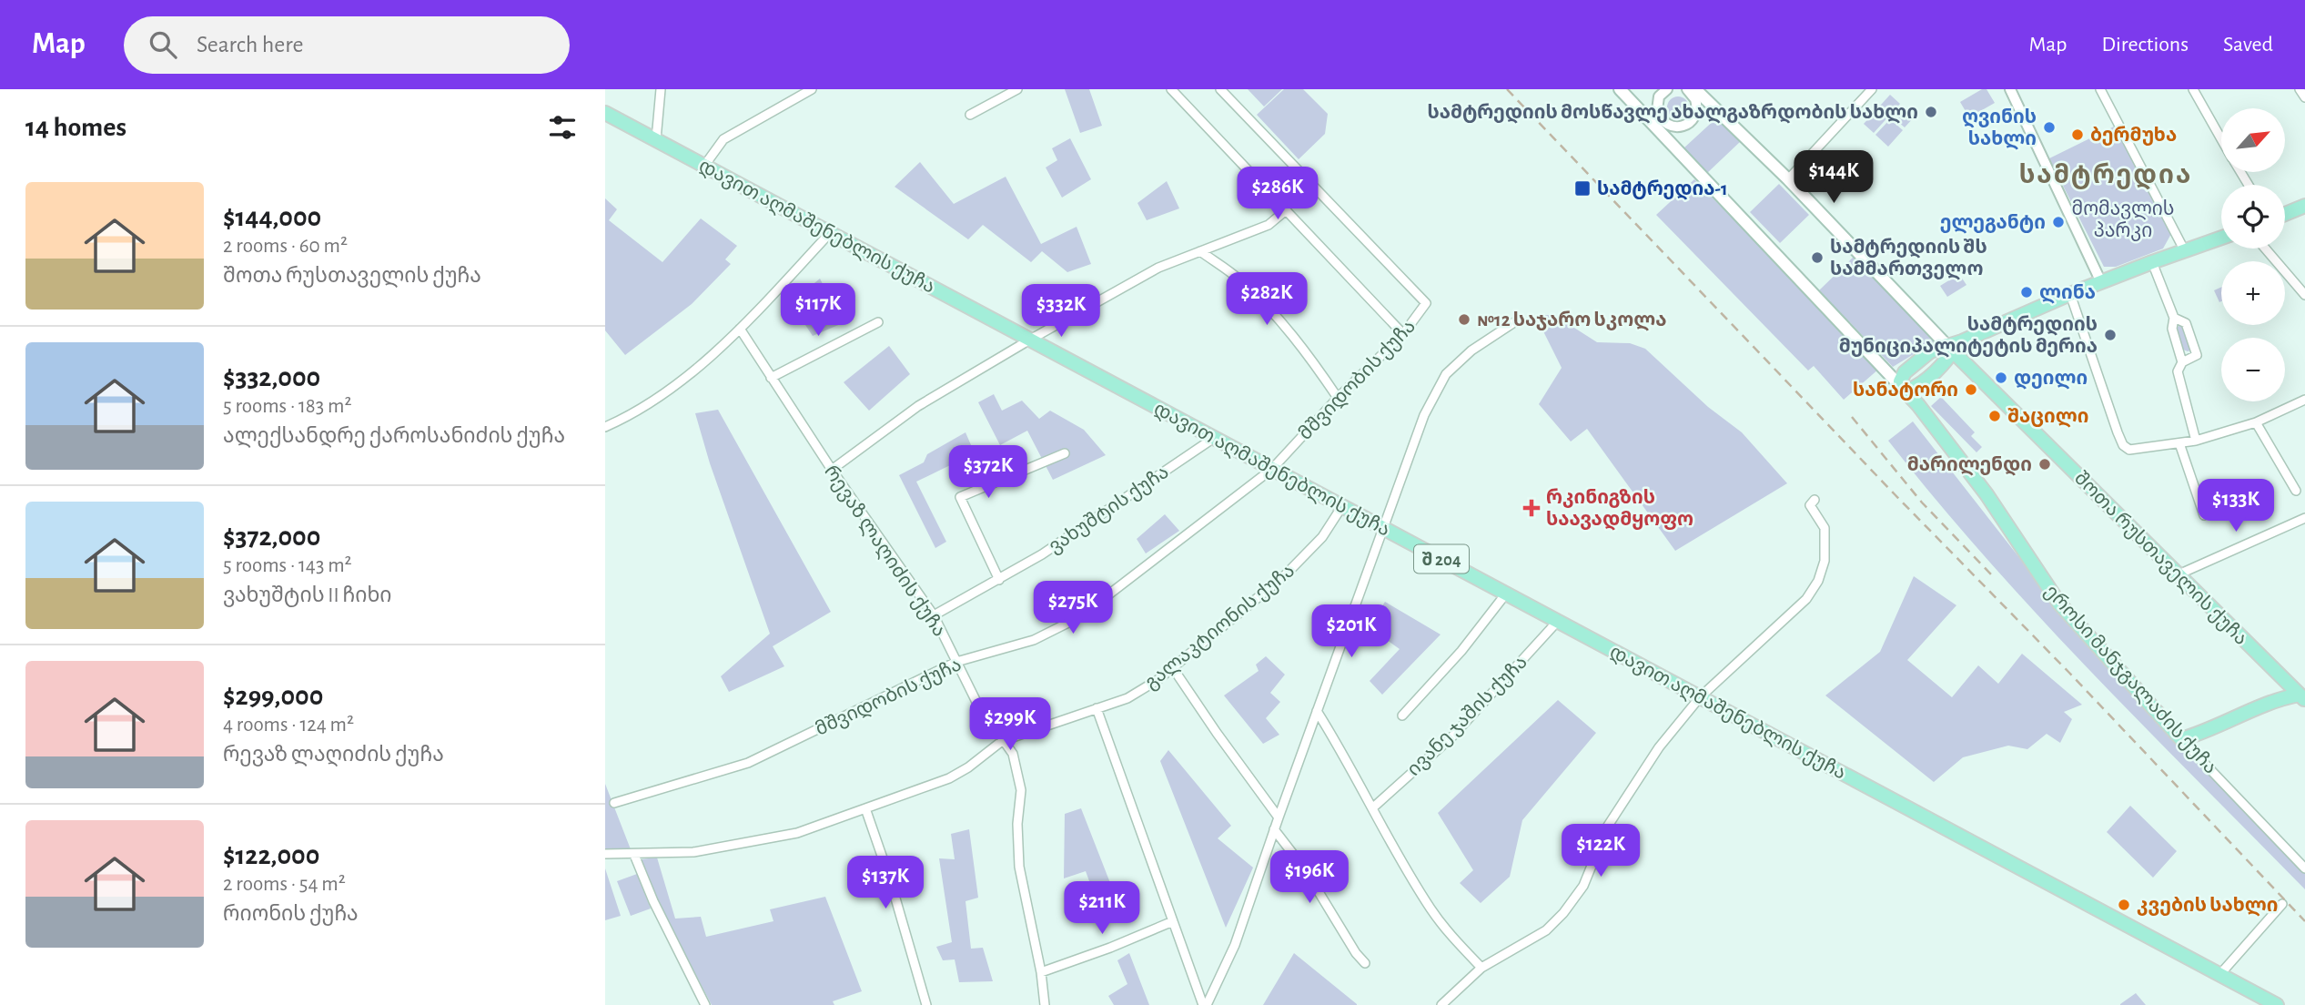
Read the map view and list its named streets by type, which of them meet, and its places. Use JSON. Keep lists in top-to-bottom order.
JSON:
{
  "streets": {
    "main road": [
      "დავით აღმაშენებლის ქუჩა",
      "შოთა რუსთაველის ქუჩა",
      "შ 204",
      "ეროსი მანჯგალაძის ქუჩა"
    ],
    "street": [
      "მშვიდობის ქუჩა",
      "ვახუშტის ქუჩა",
      "რევაზ ლაღიძის ქუჩა",
      "გალაკტიონის ქუჩა",
      "ივანე ჯაშის ქუჩა"
    ]
  },
  "crossings": [
    ["დავით აღმაშენებლის ქუჩა", "მშვიდობის ქუჩა"],
    ["დავით აღმაშენებლის ქუჩა", "ვახუშტის ქუჩა"],
    ["დავით აღმაშენებლის ქუჩა", "გალაკტიონის ქუჩა"],
    ["დავით აღმაშენებლის ქუჩა", "ივანე ჯაშის ქუჩა"],
    ["მშვიდობის ქუჩა", "რევაზ ლაღიძის ქუჩა"],
    ["ვახუშტის ქუჩა", "რევაზ ლაღიძის ქუჩა"],
    ["რევაზ ლაღიძის ქუჩა", "გალაკტიონის ქუჩა"]
  ],
  "districts": ["სამტრედია"],
  "parks": ["მომავლის პარკი"],
  "places": {
    "other": [
      "სამტრედიის მოსწავლე ახალგაზრდობის სახლი",
      "ღვინის სახლი",
      "ბერმუხა",
      "ელეგანტი",
      "სამტრედიის შს სამმართველო",
      "ლინა",
      "№12 საჯარო სკოლა",
      "სამტრედიის მუნიციპალიტეტის მერია",
      "დეილი",
      "სანატორი",
      "შაცილი",
      "მარილენდი",
      "კვების სახლი"
    ],
    "transit": ["სამტრედია-1"],
    "health": ["რკინიგზის საავადმყოფო"]
  },
  "north": "top right",
  "page": {
    "header": "Map",
    "search": "Search here",
    "nav": ["Map", "Directions", "Saved"],
    "heading": "14 homes",
    "map_buttons": ["+", "−"],
    "price": [
      "$144K",
      "$286K",
      "$282K",
      "$117K",
      "$332K",
      "$372K",
      "$133K",
      "$275K",
      "$201K",
      "$299K",
      "$122K",
      "$196K",
      "$137K",
      "$211K"
    ],
    "list": [
      {
        "name": "$144,000",
        "note": "2 rooms · 60 m² · შოთა რუსთაველის ქუჩა"
      },
      {
        "name": "$332,000",
        "note": "5 rooms · 183 m² · ალექსანდრე ქაროსანიძის ქუჩა"
      },
      {
        "name": "$372,000",
        "note": "5 rooms · 143 m² · ვახუშტის II ჩიხი"
      },
      {
        "name": "$299,000",
        "note": "4 rooms · 124 m² · რევაზ ლაღიძის ქუჩა"
      },
      {
        "name": "$122,000",
        "note": "2 rooms · 54 m² · რიონის ქუჩა"
      }
    ]
  }
}
